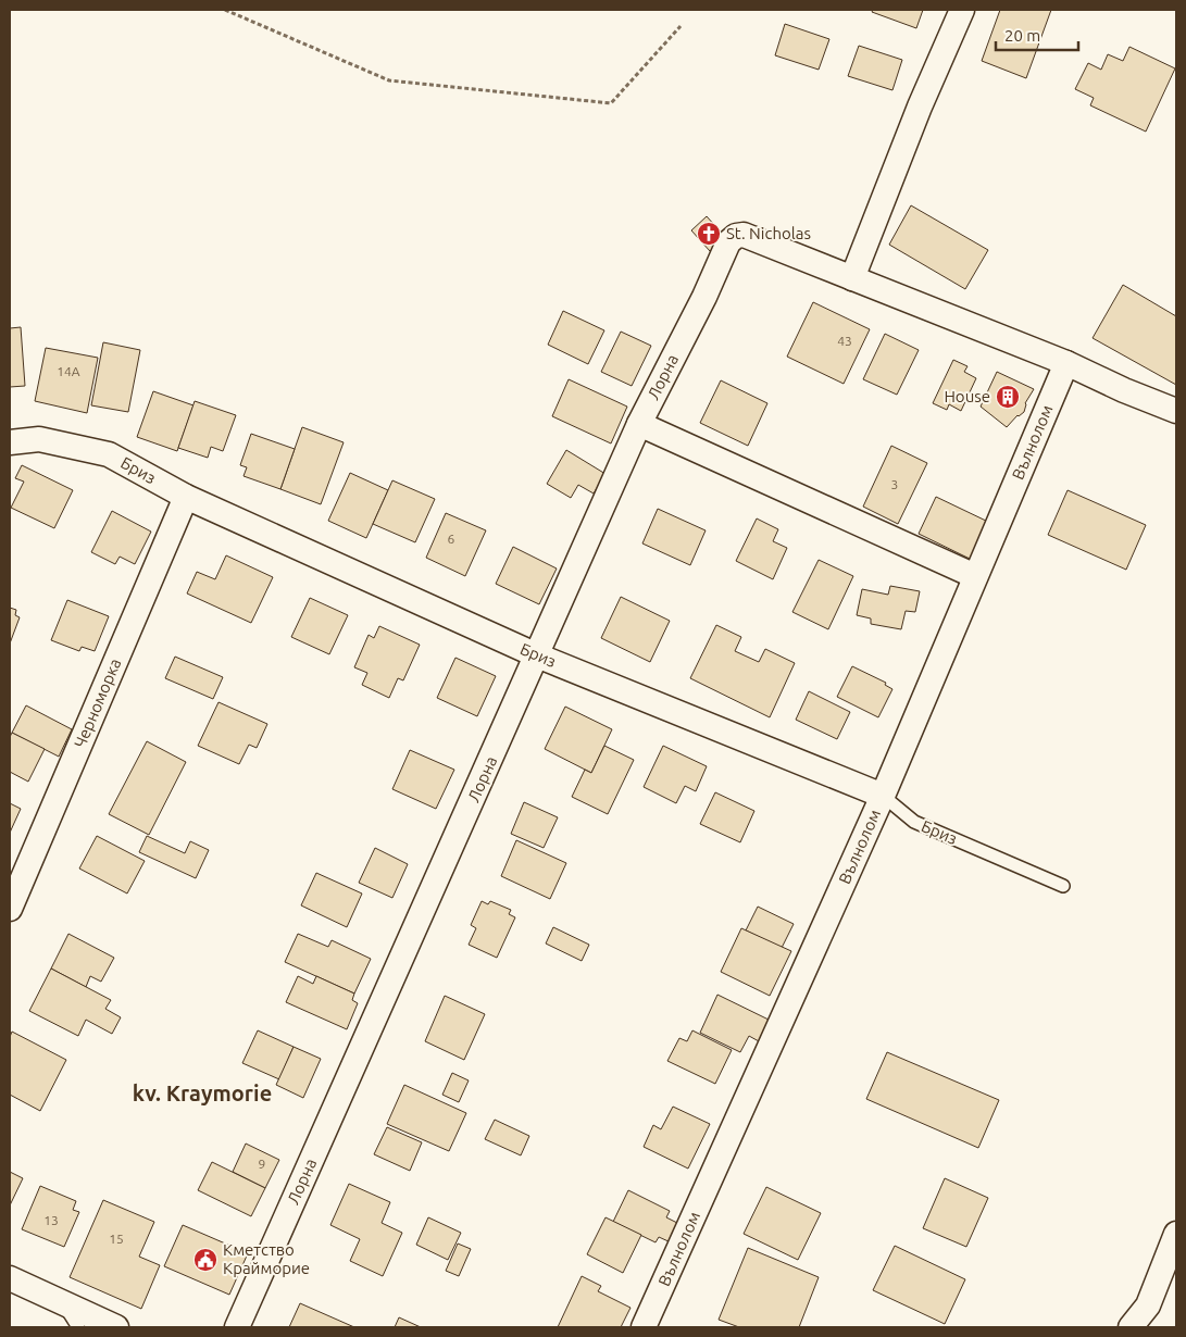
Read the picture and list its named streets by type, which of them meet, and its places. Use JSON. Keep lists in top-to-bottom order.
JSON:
{
  "streets": {
    "street": [
      "Лорна",
      "Вълнолом",
      "Бриз",
      "Черноморка"
    ]
  },
  "crossings": [
    ["Лорна", "Бриз"],
    ["Вълнолом", "Бриз"],
    ["Бриз", "Черноморка"]
  ],
  "districts": ["kv. Kraуmorie"],
  "places": {
    "church": ["St. Nicholas"],
    "building": ["House"],
    "public building": ["Кметство Крайморие"]
  },
  "house_numbers": [
    "43",
    "14A",
    "3",
    "6",
    "9",
    "13",
    "15"
  ],
  "scale_bar": "20 m"
}
